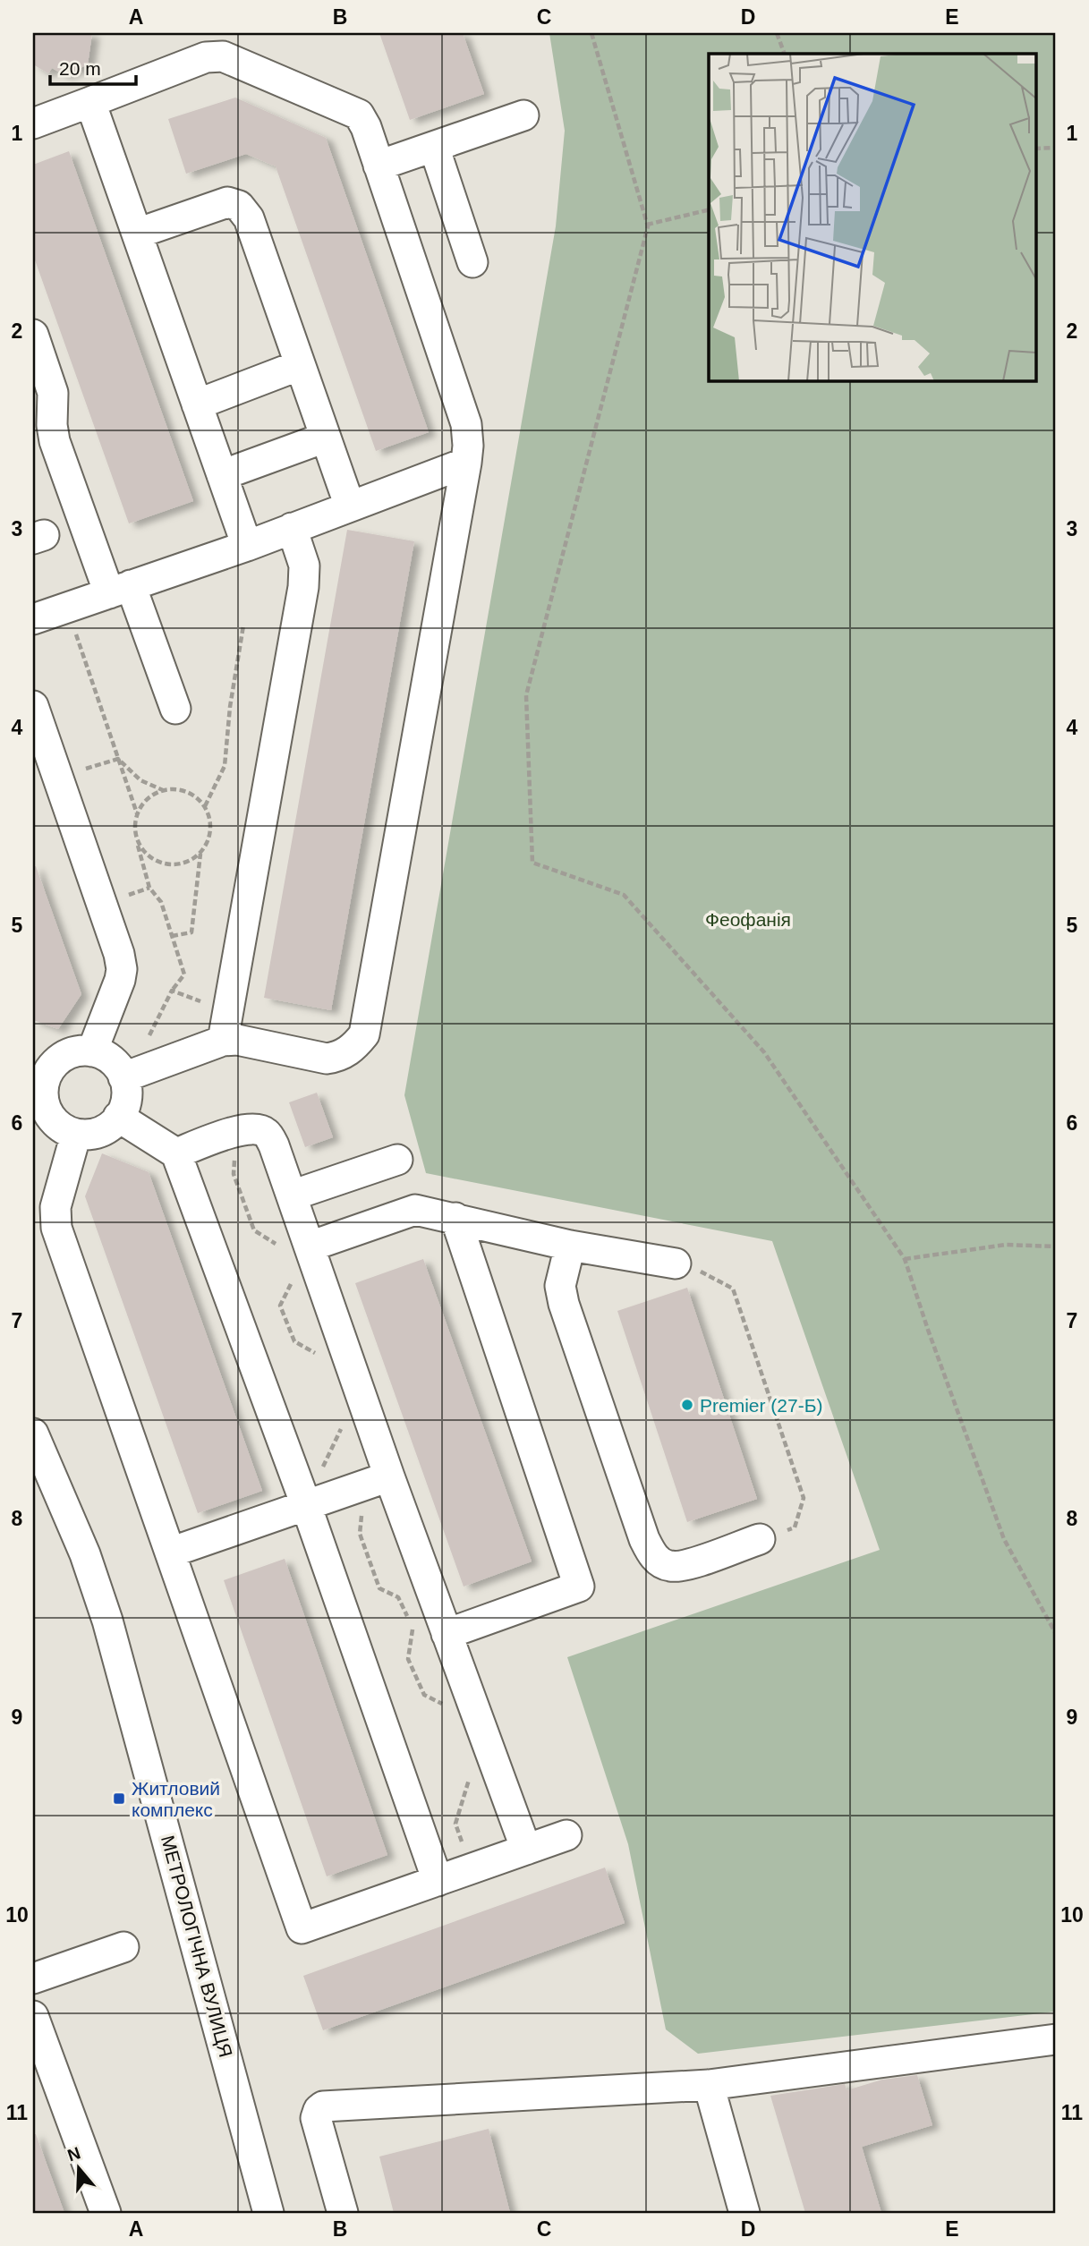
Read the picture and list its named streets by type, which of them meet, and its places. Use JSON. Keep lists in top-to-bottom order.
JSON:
{
  "streets": {
    "street": ["МЕТРОЛОГІЧНА ВУЛИЦЯ"]
  },
  "parks": ["Феофанія"],
  "places": {
    "other": ["Premier (27-Б)"],
    "transit": ["Житловий комплекс"]
  },
  "scale_bar": "20 m",
  "north": "top",
  "grid": {
    "columns": [
      "A",
      "B",
      "C",
      "D",
      "E"
    ],
    "rows": [
      "1",
      "2",
      "3",
      "4",
      "5",
      "6",
      "7",
      "8",
      "9",
      "10",
      "11"
    ]
  }
}
